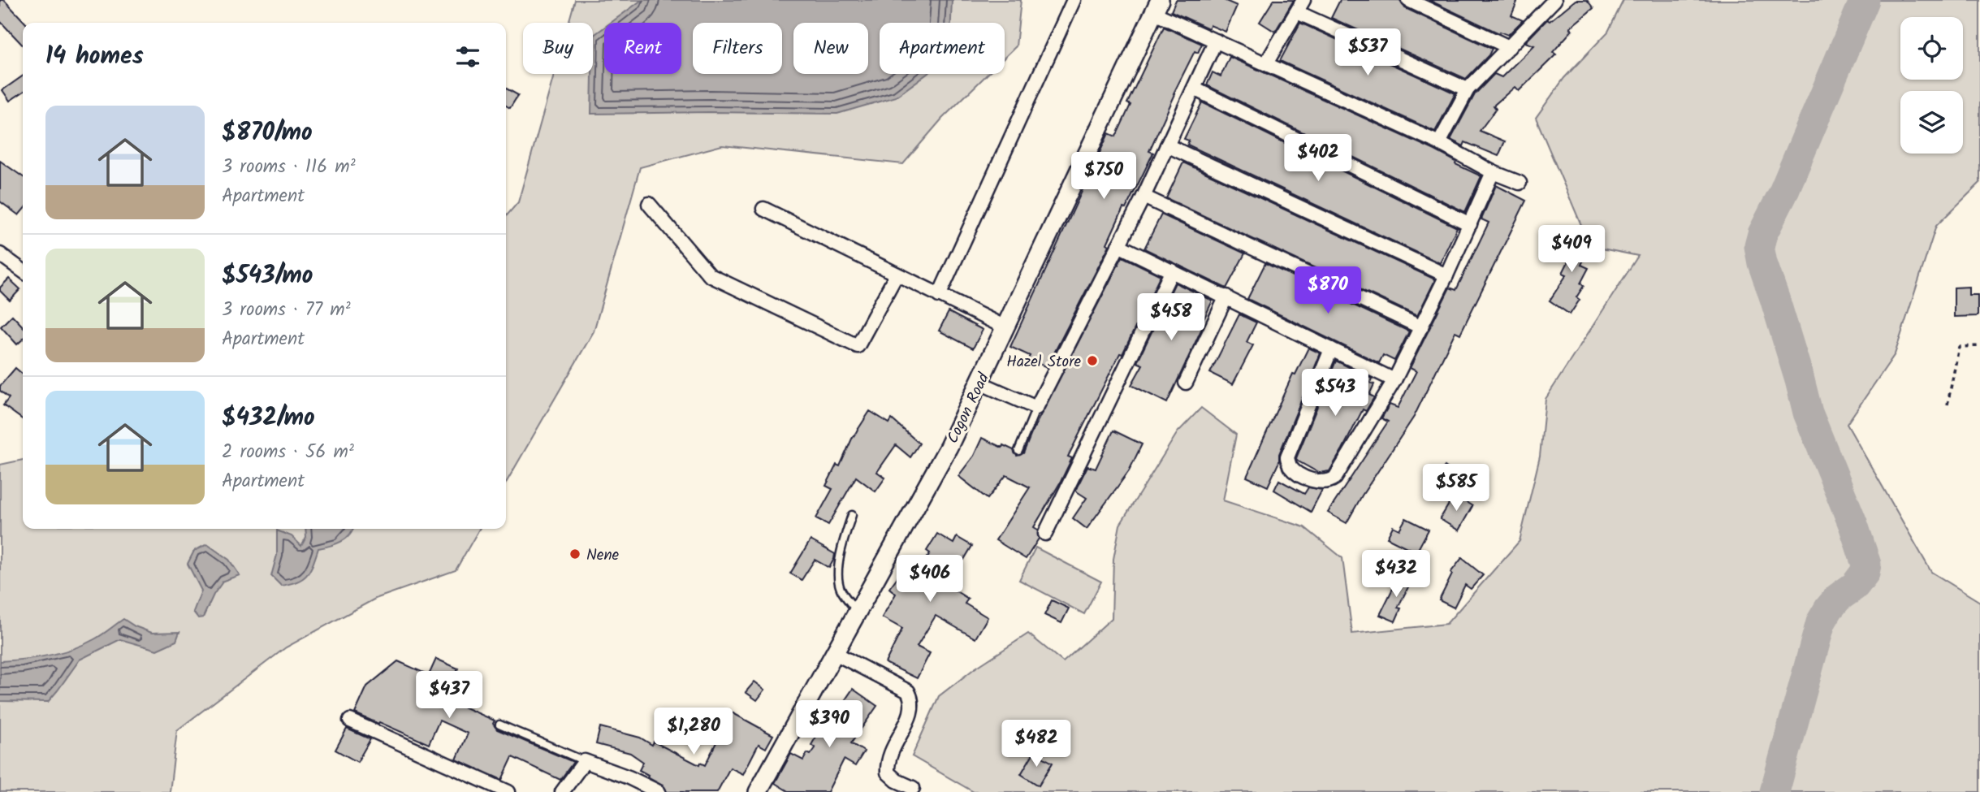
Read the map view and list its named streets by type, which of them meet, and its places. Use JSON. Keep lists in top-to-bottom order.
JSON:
{
  "streets": {
    "street": ["Cogon Road"]
  },
  "places": ["Hazel Store", "Nene"],
  "page": {
    "chip": [
      "Buy",
      "Rent",
      "Filters",
      "New",
      "Apartment"
    ],
    "heading": "14 homes",
    "price": [
      "$537",
      "$402",
      "$750",
      "$409",
      "$870",
      "$458",
      "$543",
      "$585",
      "$432",
      "$406",
      "$437",
      "$390",
      "$1,280",
      "$482"
    ],
    "list": [
      {
        "name": "$870/mo",
        "note": "3 rooms · 116 m² · Apartment"
      },
      {
        "name": "$543/mo",
        "note": "3 rooms · 77 m² · Apartment"
      },
      {
        "name": "$432/mo",
        "note": "2 rooms · 56 m² · Apartment"
      }
    ]
  }
}
